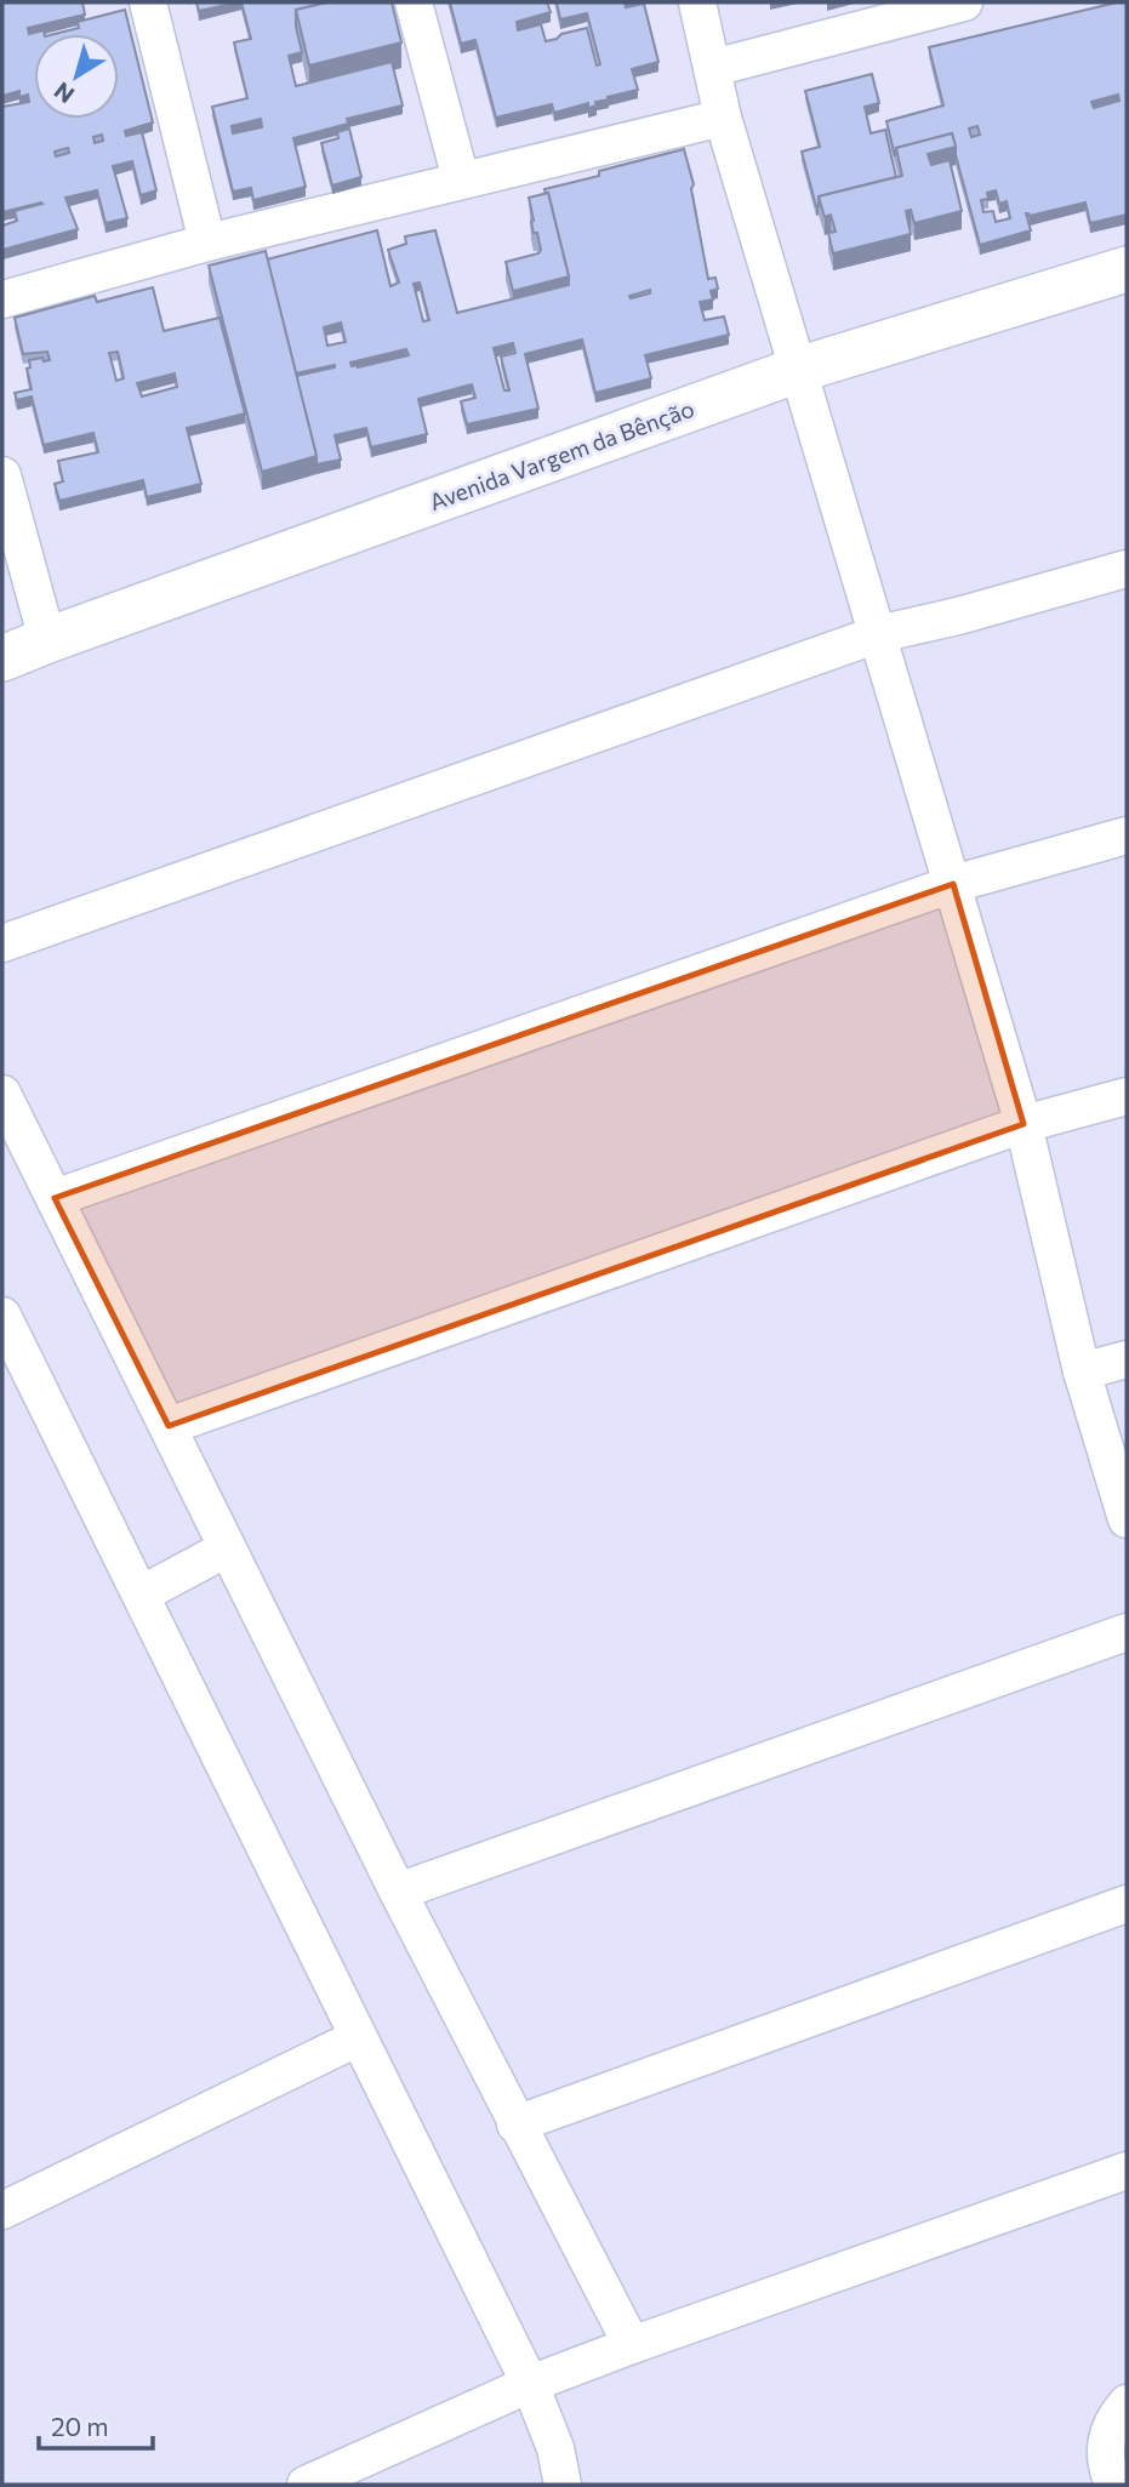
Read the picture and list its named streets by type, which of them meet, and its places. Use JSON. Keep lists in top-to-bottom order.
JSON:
{
  "streets": {
    "street": ["Avenida Vargem da Bênção"]
  },
  "scale_bar": "20 m",
  "north": "bottom left"
}
